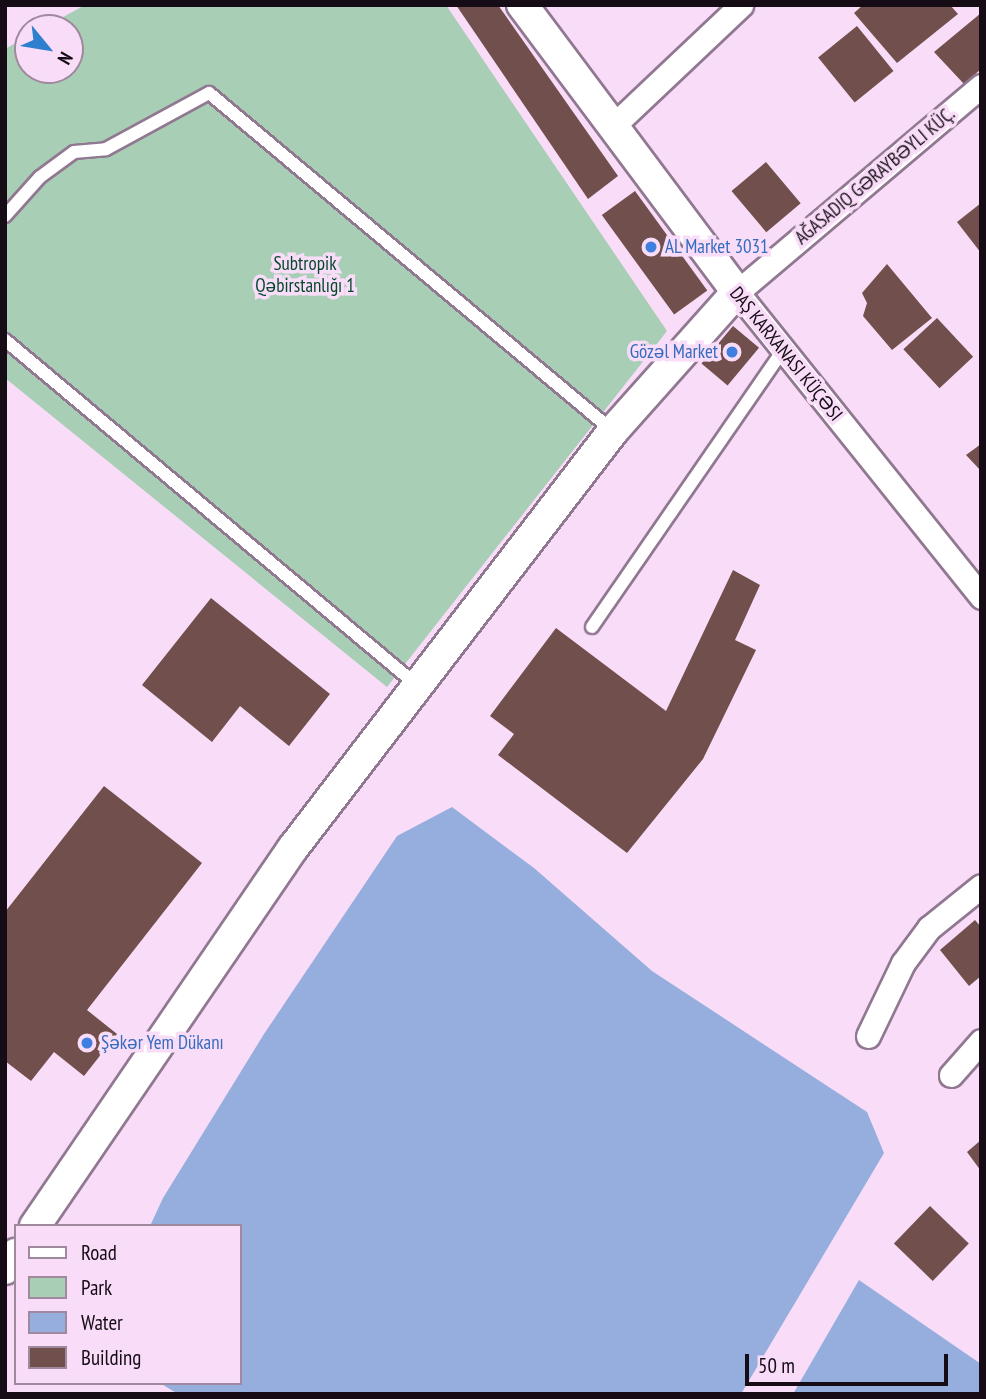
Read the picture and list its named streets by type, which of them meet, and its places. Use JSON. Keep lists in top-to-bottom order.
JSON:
{
  "parks": ["Subtropik Qəbirstanlığı 1"],
  "places": ["AL Market 3031", "Gözəl Market", "Şəkər Yem Dükanı"],
  "legend": [
    "Road",
    "Park",
    "Water",
    "Building"
  ],
  "scale_bar": "50 m",
  "north": "bottom right"
}
